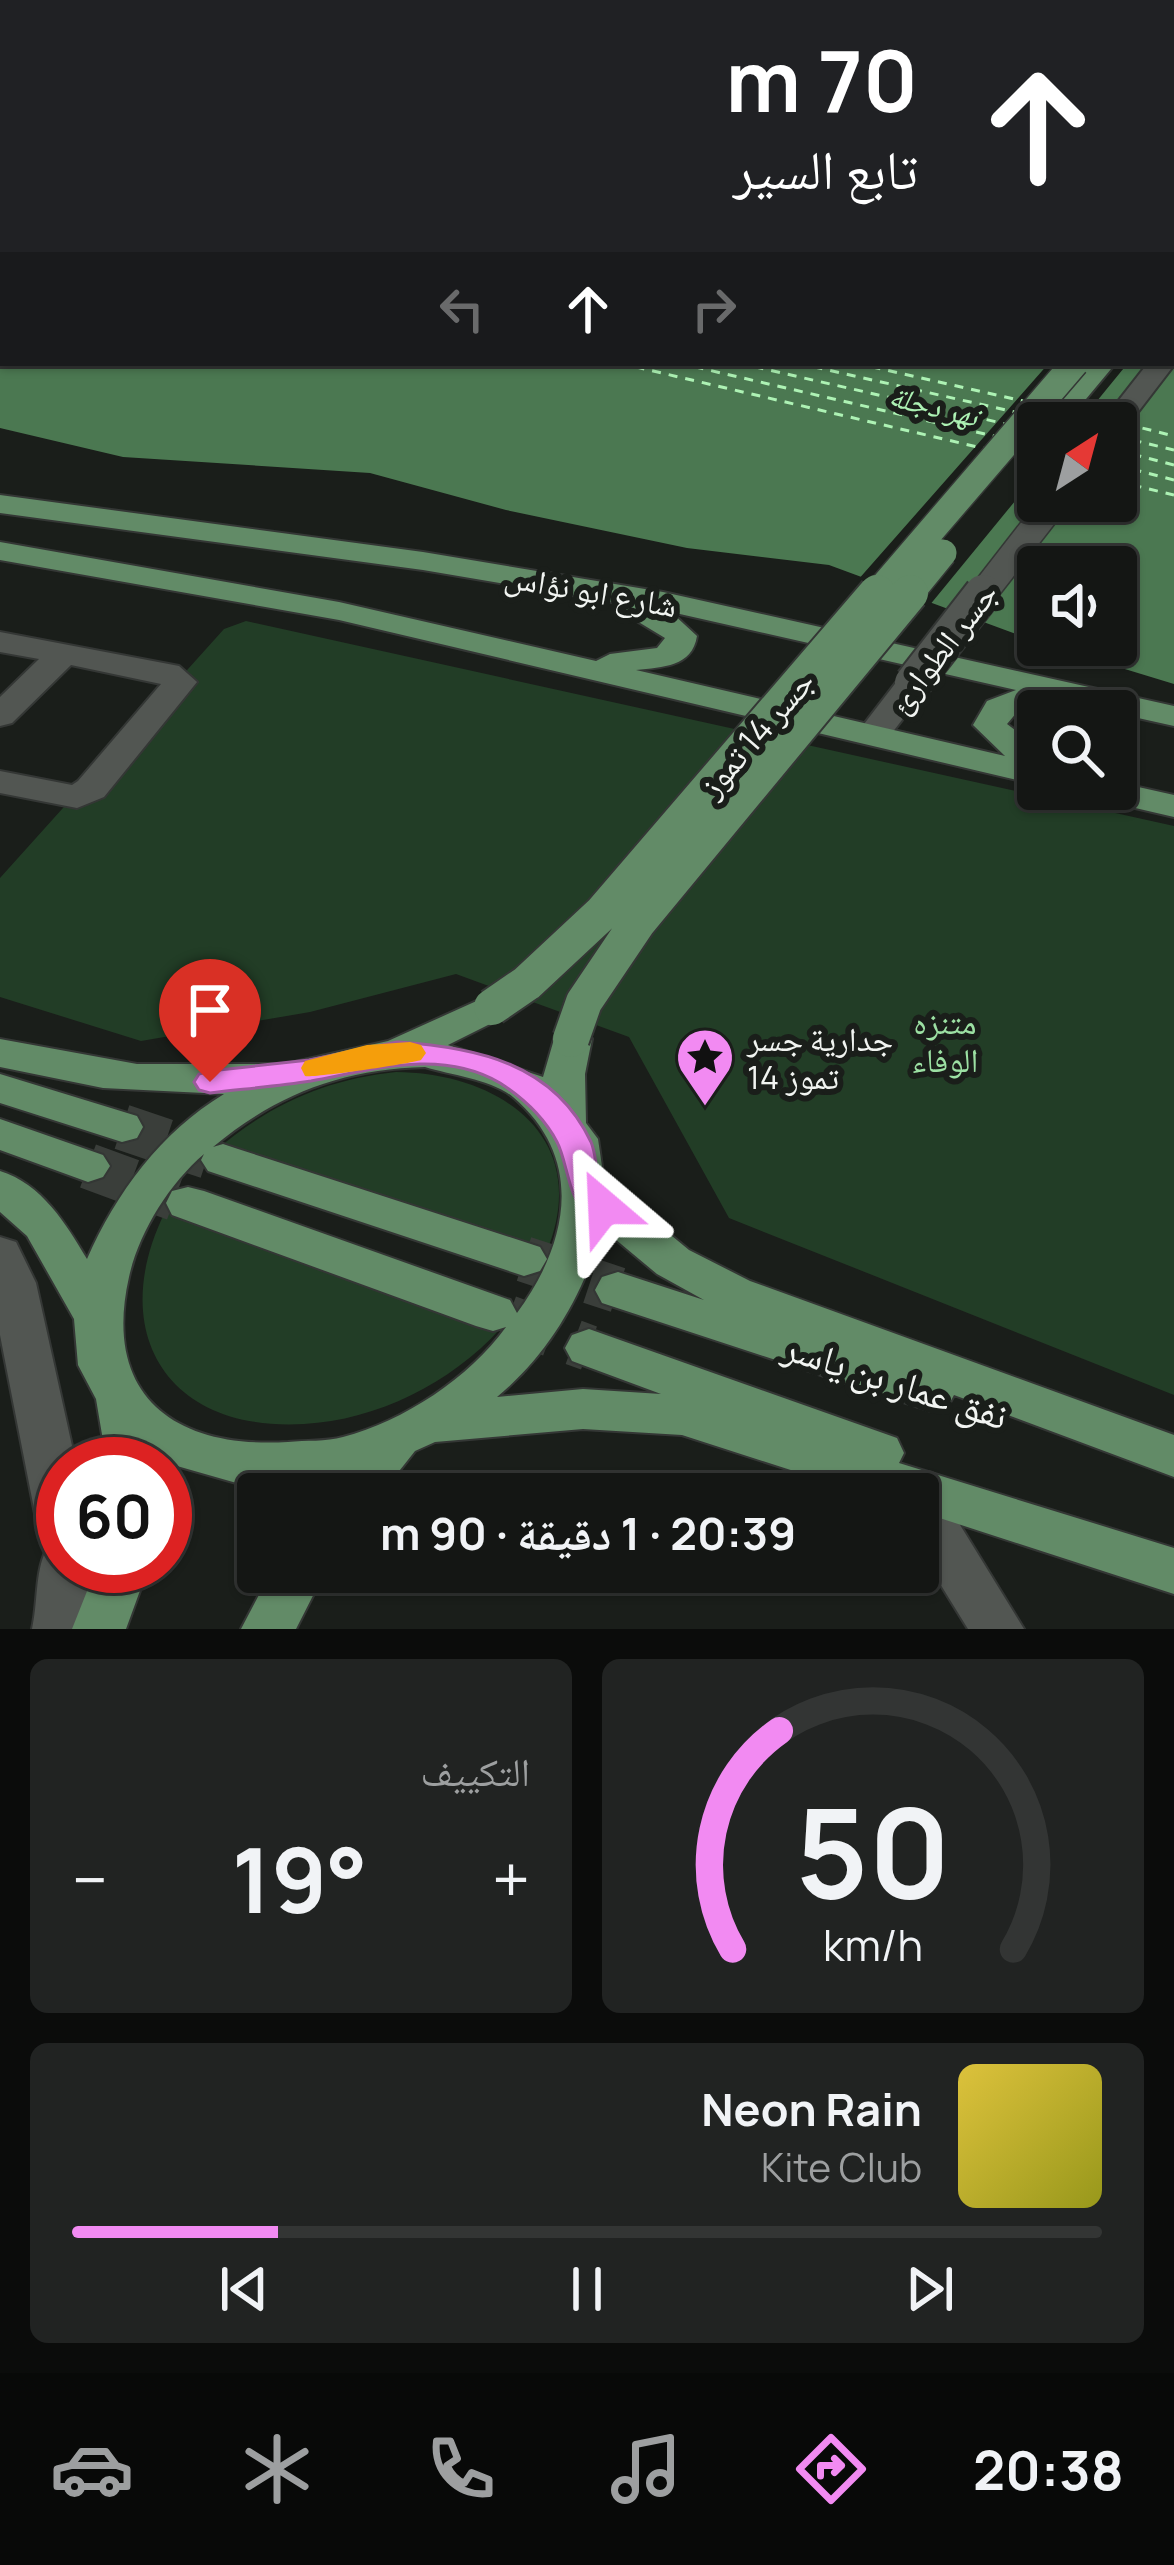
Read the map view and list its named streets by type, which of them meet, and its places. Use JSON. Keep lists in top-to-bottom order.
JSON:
{
  "streets": {
    "main road": ["شارع ابو نؤاس", "جسر 14 تموز", "نفق عمار بن ياسر"],
    "street": ["جسر الطوارئ"]
  },
  "water": ["نهر دجلة"],
  "parks": ["متنزه الوفاء"],
  "places": {
    "place": ["جدارية جسر 14 تموز"]
  },
  "north": "top right",
  "page": {
    "turn": ["70 m", "تابع السير"],
    "limit": "60",
    "trip": "20:39 · 1 دقيقة · 90 m",
    "tile": "التكييف",
    "heat": ["−", "19°", "+"],
    "song": ["Neon Rain", "Kite Club"],
    "tabs": "20:38",
    "gauge": ["50", "km/h"]
  }
}
